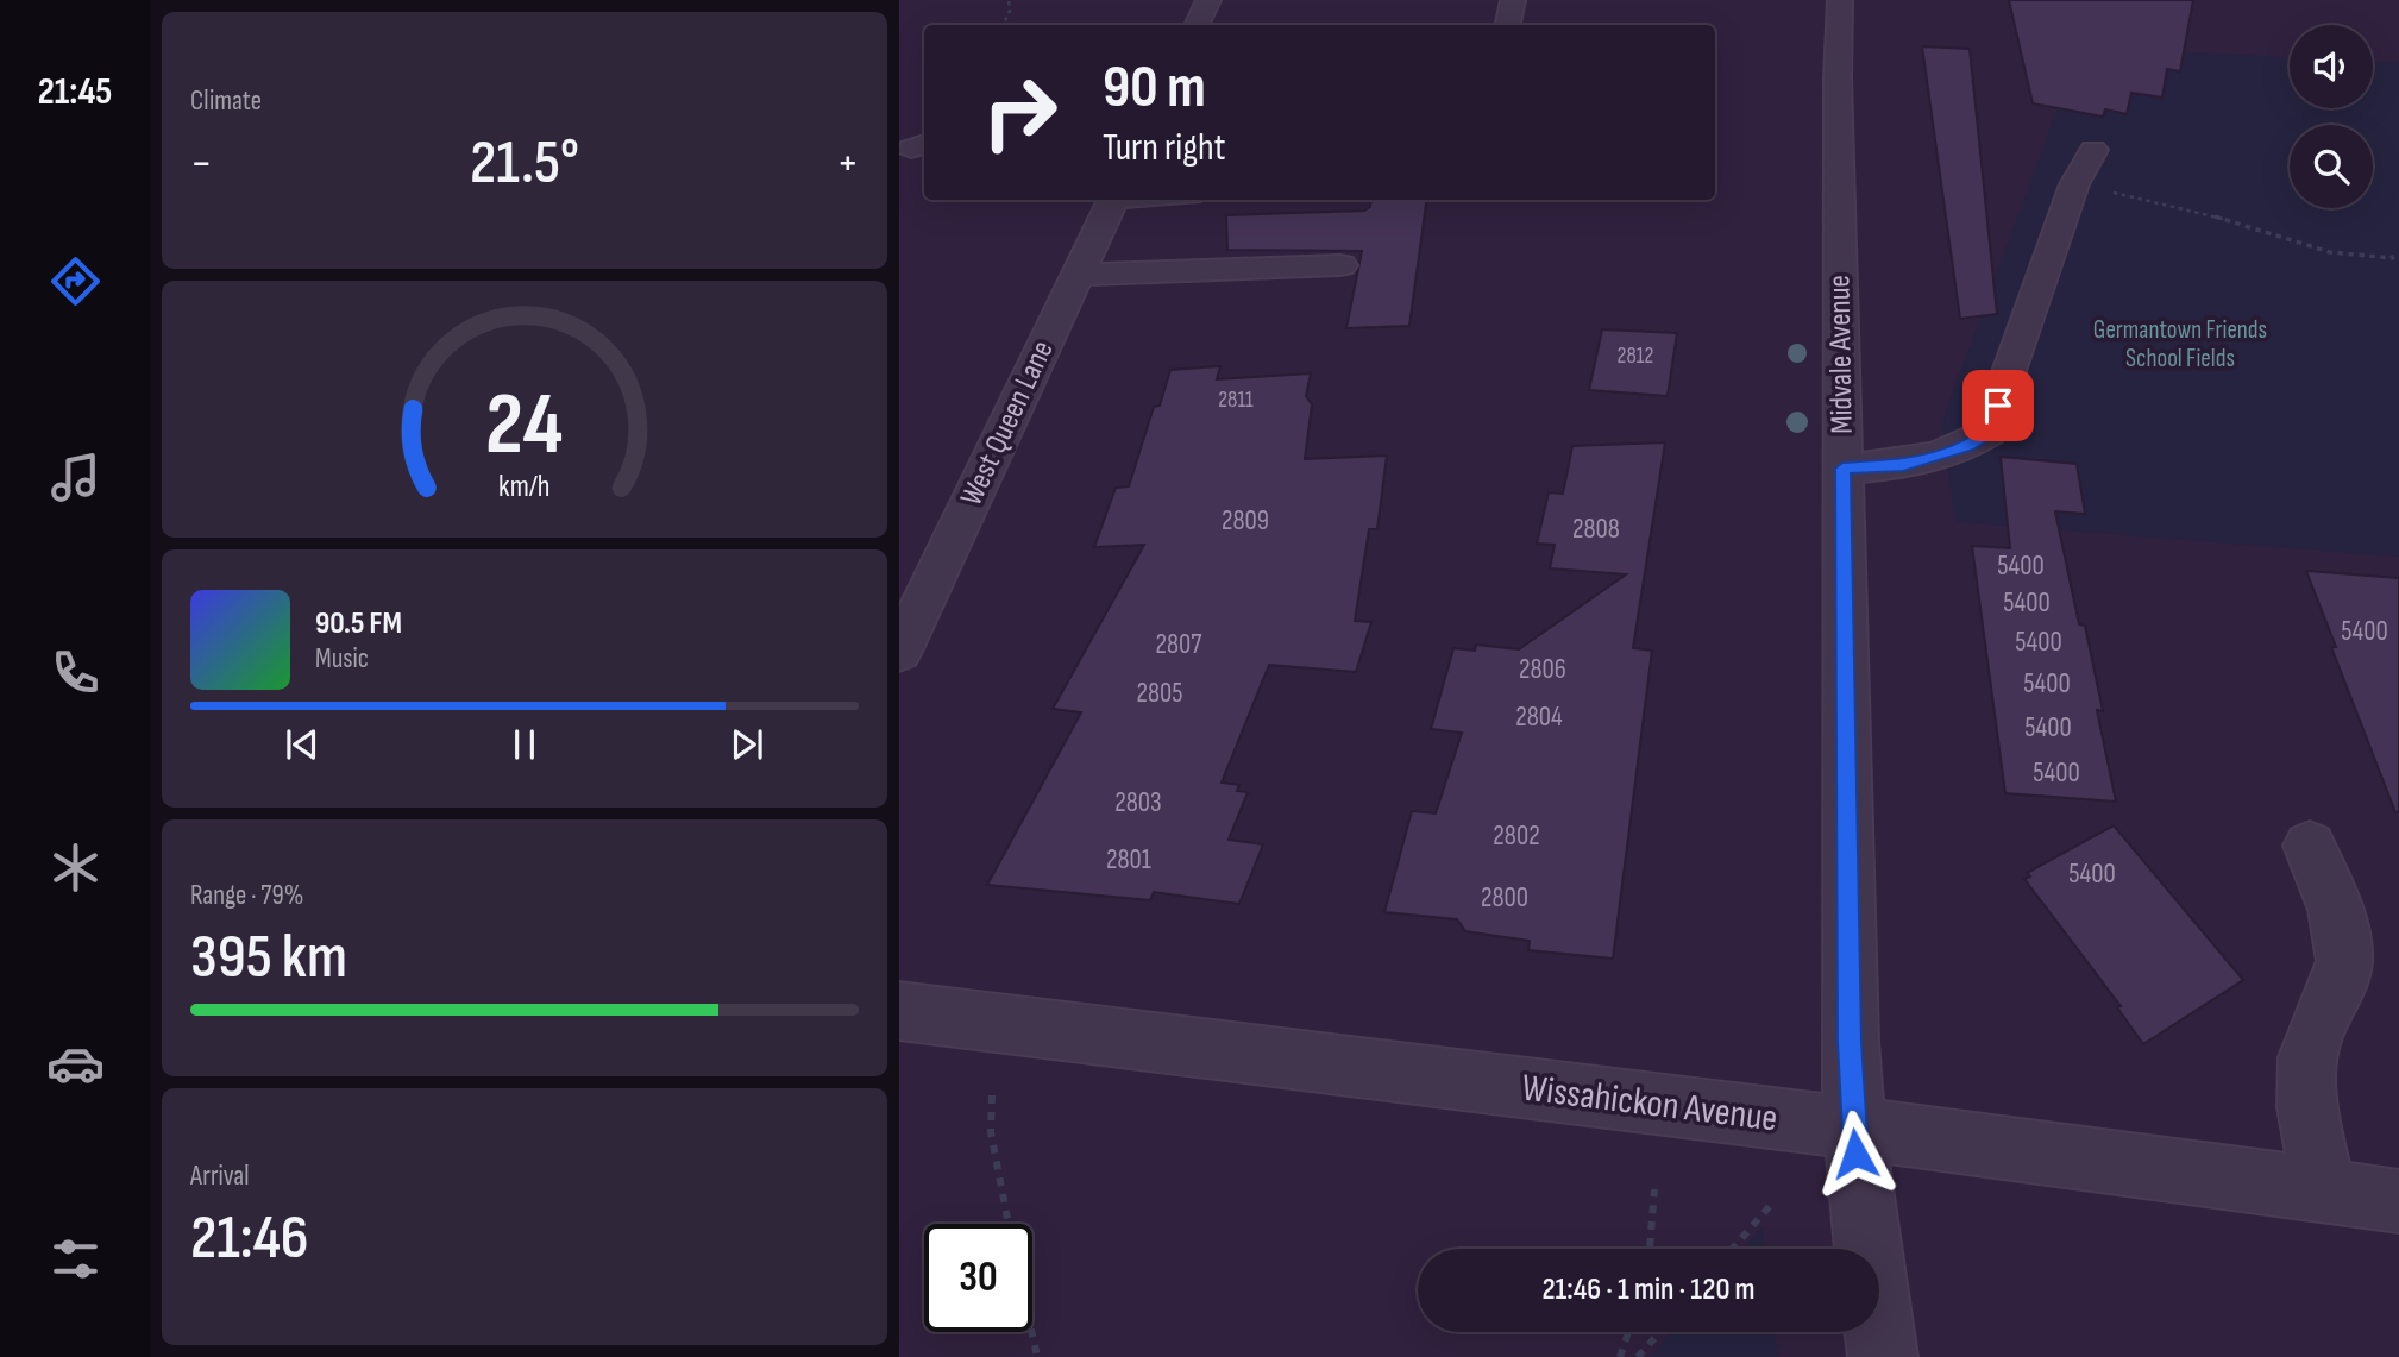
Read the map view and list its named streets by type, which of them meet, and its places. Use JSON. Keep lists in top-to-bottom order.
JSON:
{
  "streets": {
    "street": ["Midvale Avenue", "West Queen Lane", "Wissahickon Avenue"]
  },
  "crossings": [
    ["Midvale Avenue", "Wissahickon Avenue"]
  ],
  "parks": ["Germantown Friends School Fields"],
  "house_numbers": [
    "2812",
    "2811",
    "2809",
    "2808",
    "5400",
    "5400",
    "5400",
    "5400",
    "2807",
    "2806",
    "5400",
    "2805",
    "2804",
    "5400",
    "5400",
    "2803",
    "2802",
    "2801",
    "5400",
    "2800"
  ],
  "page": {
    "tabs": "21:45",
    "tile": [
      "Climate",
      ["Range · 79%", "395 km"],
      ["Arrival", "21:46"]
    ],
    "turn": ["90 m", "Turn right"],
    "heat": ["−", "21.5°", "+"],
    "song": ["90.5 FM", "Music"],
    "limit": "30",
    "trip": "21:46 · 1 min · 120 m",
    "gauge": ["24", "km/h"]
  }
}
